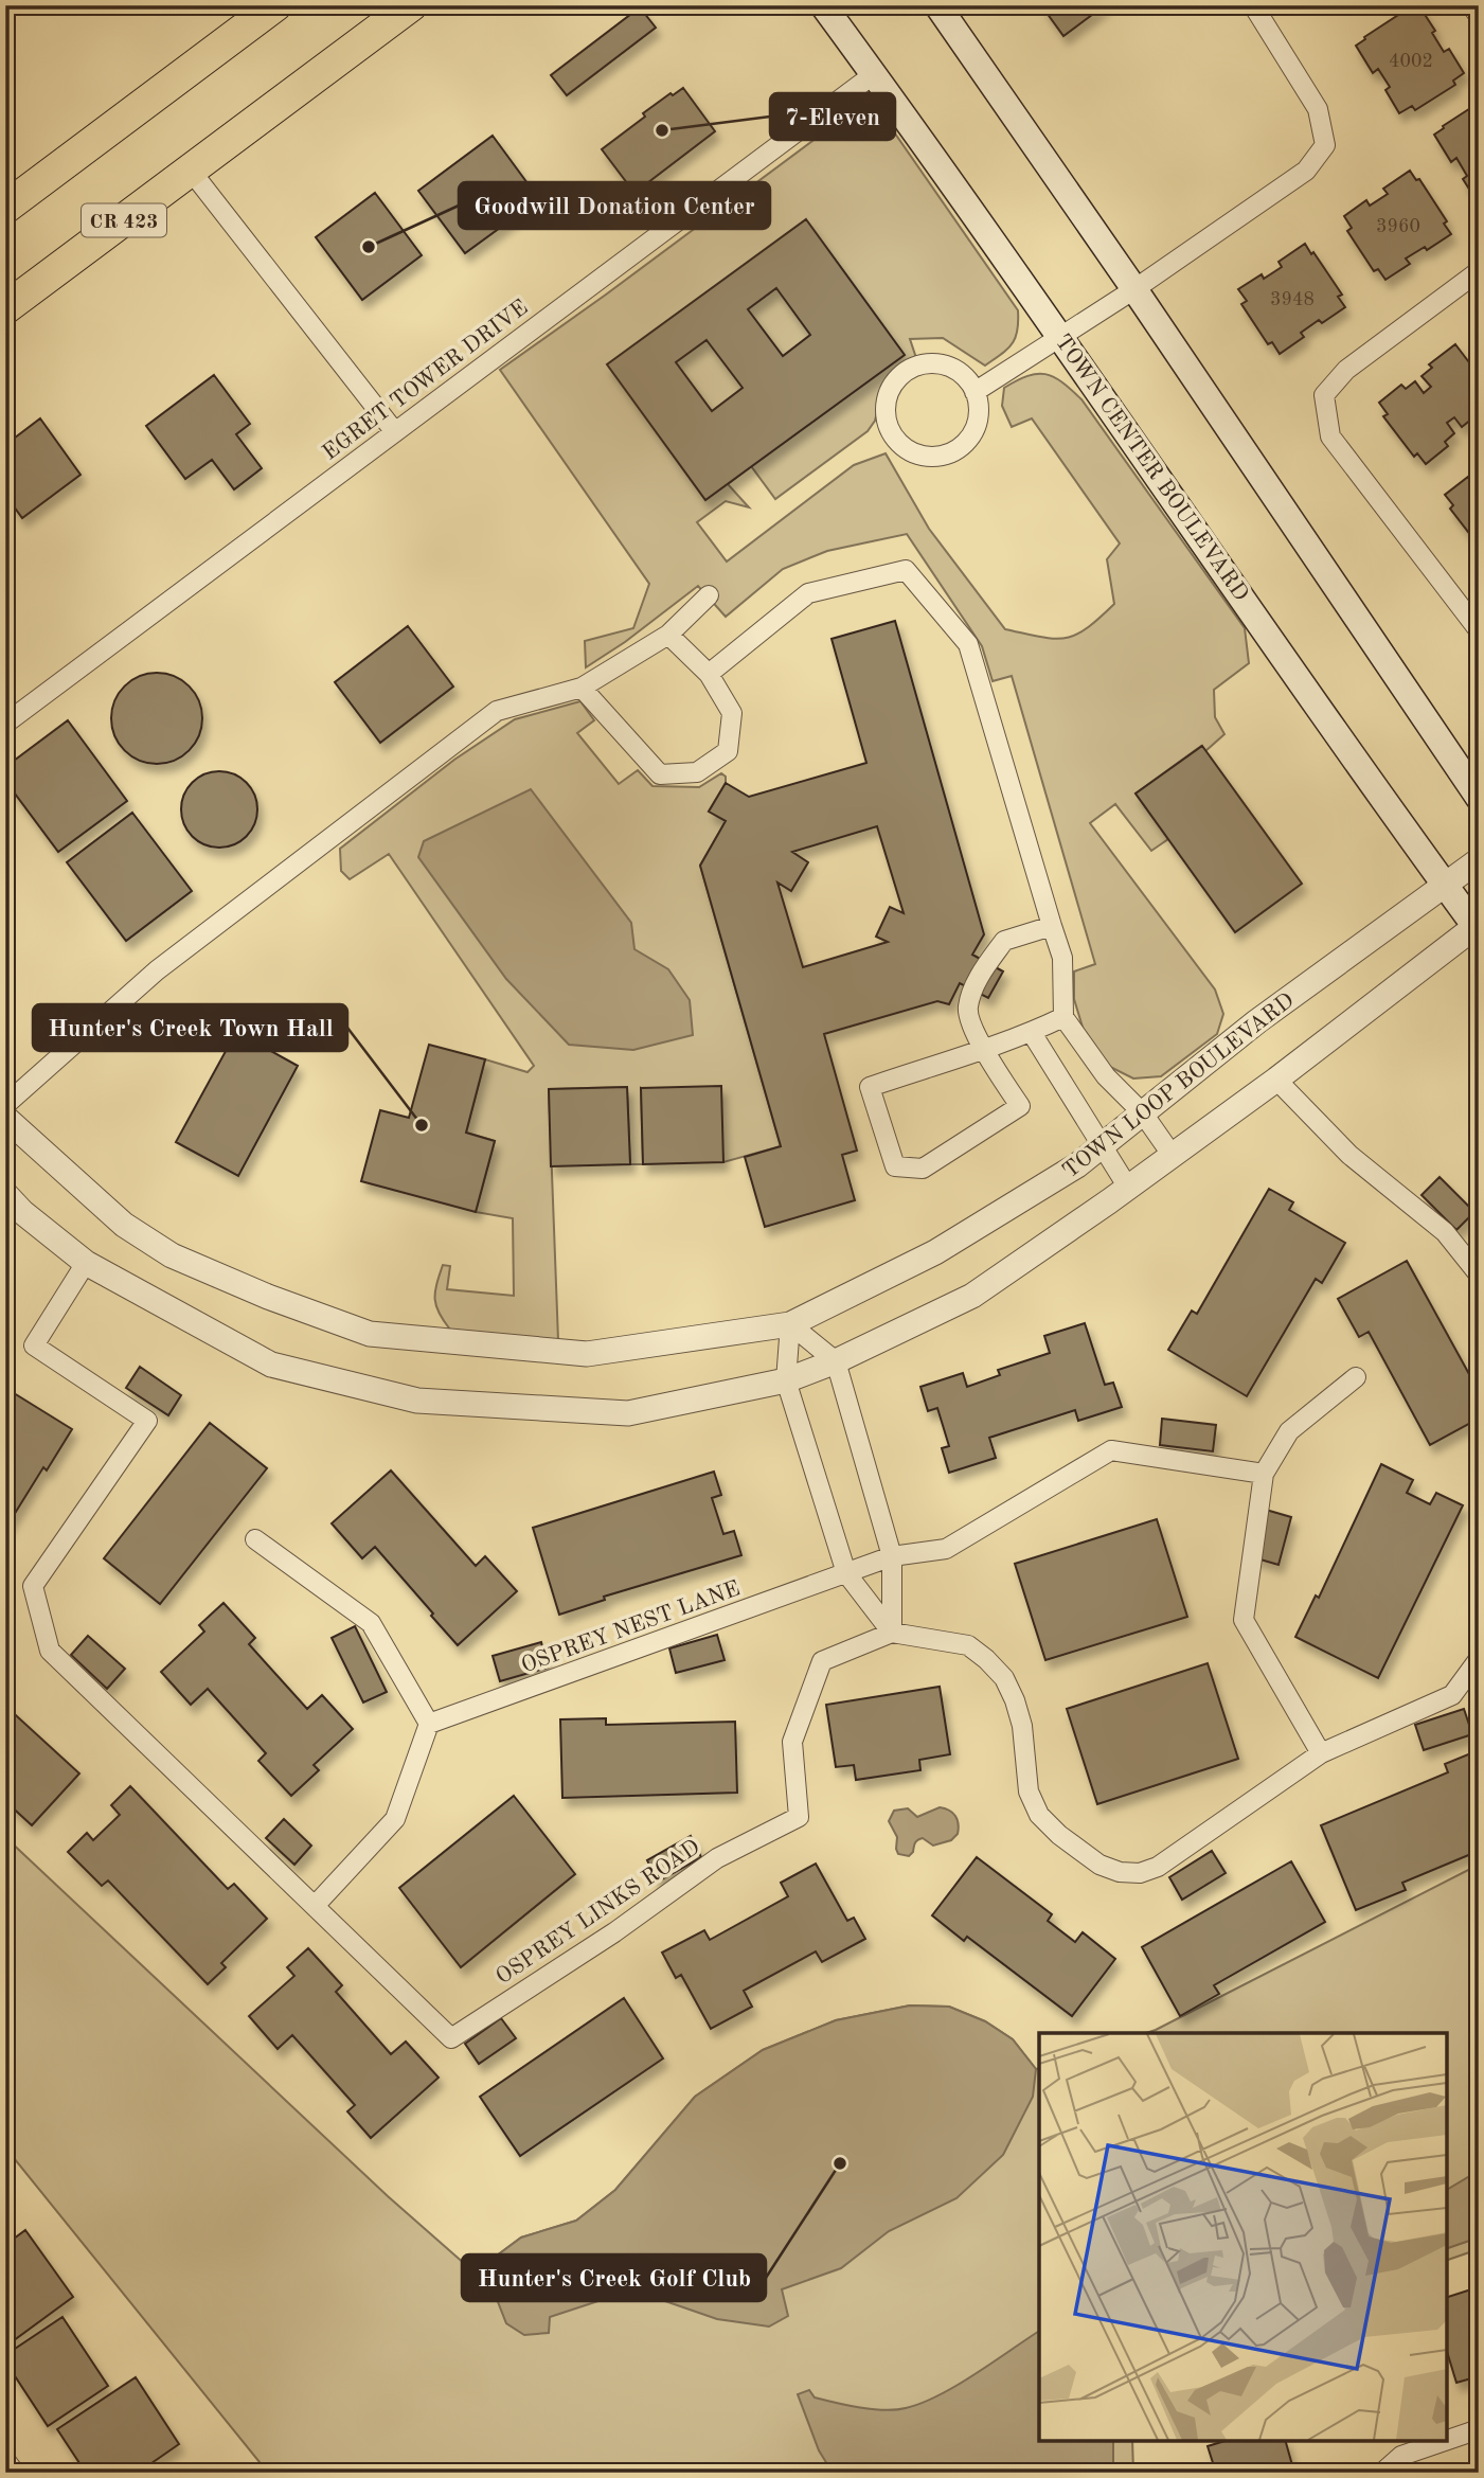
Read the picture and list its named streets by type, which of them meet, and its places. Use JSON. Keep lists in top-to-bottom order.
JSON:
{
  "streets": {
    "highway": ["CR 423"],
    "main road": ["TOWN CENTER BOULEVARD"],
    "street": [
      "EGRET TOWER DRIVE",
      "TOWN LOOP BOULEVARD",
      "OSPREY NEST LANE",
      "OSPREY LINKS ROAD"
    ]
  },
  "crossings": [
    ["EGRET TOWER DRIVE", "TOWN CENTER BOULEVARD"],
    ["TOWN CENTER BOULEVARD", "TOWN LOOP BOULEVARD"]
  ],
  "places": [
    "7-Eleven",
    "Goodwill Donation Center",
    "Hunter's Creek Town Hall",
    "Hunter's Creek Golf Club"
  ],
  "house_numbers": ["4002", "3960", "3948"]
}
